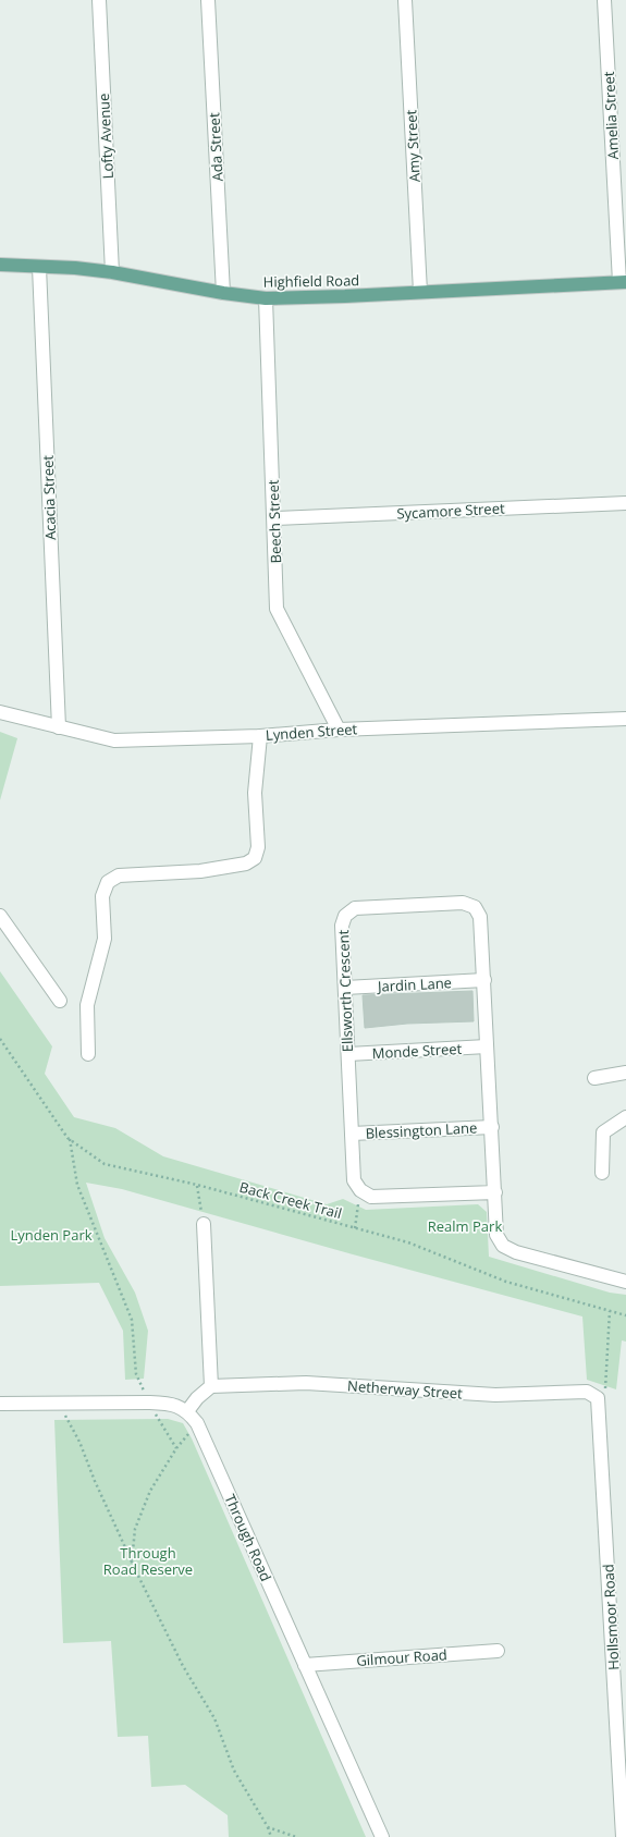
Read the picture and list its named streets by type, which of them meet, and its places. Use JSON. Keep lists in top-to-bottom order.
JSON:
{
  "streets": {
    "main road": ["Highfield Road"],
    "street": [
      "Amelia Street",
      "Lofty Avenue",
      "Amy Street",
      "Ada Street",
      "Acacia Street",
      "Sycamore Street",
      "Beech Street",
      "Lynden Street",
      "Jardin Lane",
      "Ellsworth Crescent",
      "Monde Street",
      "Blessington Lane",
      "Netherway Street",
      "Through Road",
      "Hollsmoor Road",
      "Gilmour Road"
    ],
    "path": ["Back Creek Trail"]
  },
  "crossings": [
    ["Amelia Street", "Highfield Road"],
    ["Lofty Avenue", "Highfield Road"],
    ["Amy Street", "Highfield Road"],
    ["Ada Street", "Highfield Road"],
    ["Highfield Road", "Acacia Street"],
    ["Highfield Road", "Beech Street"],
    ["Acacia Street", "Lynden Street"],
    ["Sycamore Street", "Beech Street"],
    ["Beech Street", "Lynden Street"],
    ["Jardin Lane", "Ellsworth Crescent"],
    ["Ellsworth Crescent", "Monde Street"],
    ["Ellsworth Crescent", "Blessington Lane"],
    ["Netherway Street", "Hollsmoor Road"],
    ["Through Road", "Gilmour Road"]
  ],
  "parks": ["Realm Park", "Lynden Park", "Through Road Reserve"]
}
